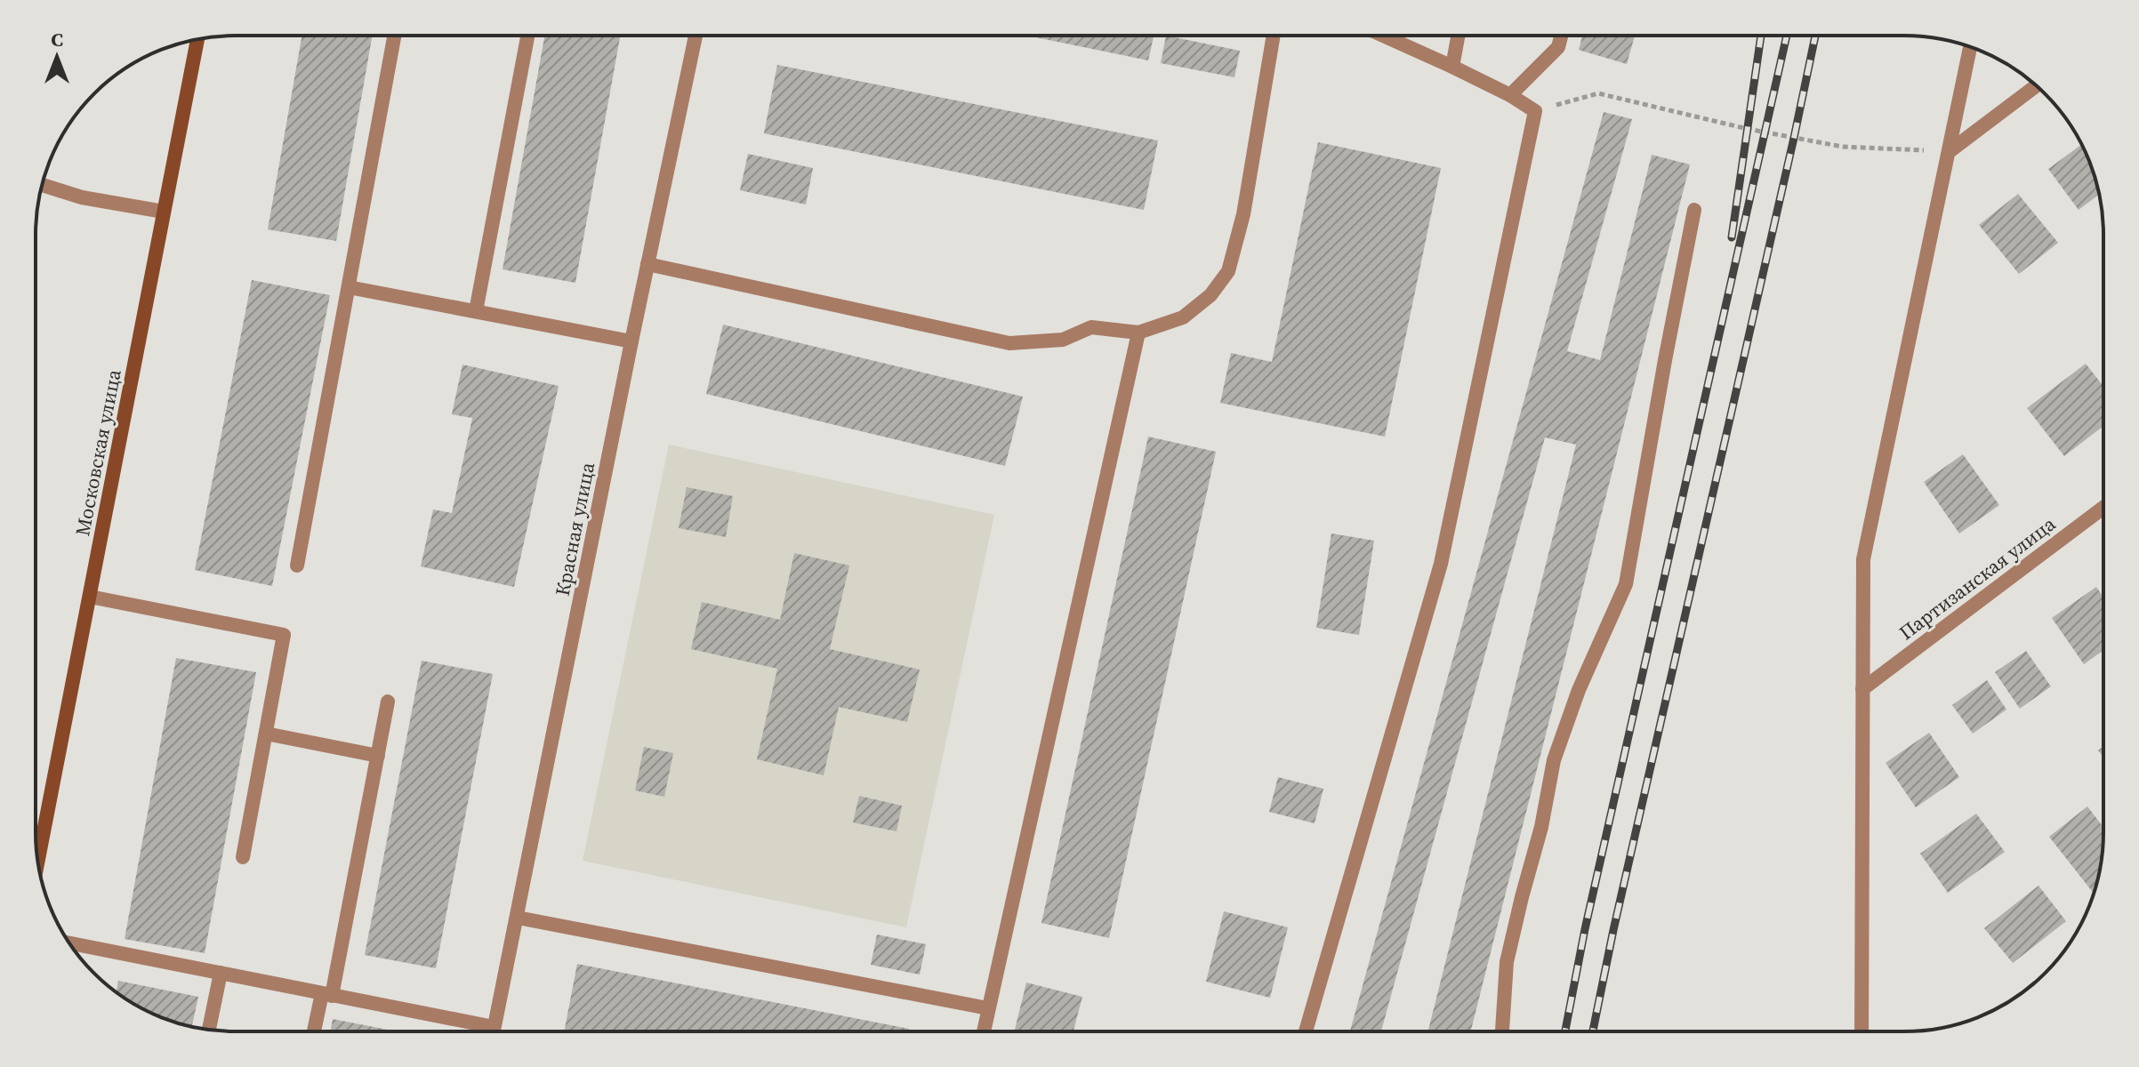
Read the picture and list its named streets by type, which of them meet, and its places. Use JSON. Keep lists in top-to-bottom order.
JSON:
{
  "streets": {
    "main road": ["Московская улица"],
    "street": ["Красная улица", "Партизанская улица"]
  },
  "north": "top"
}
